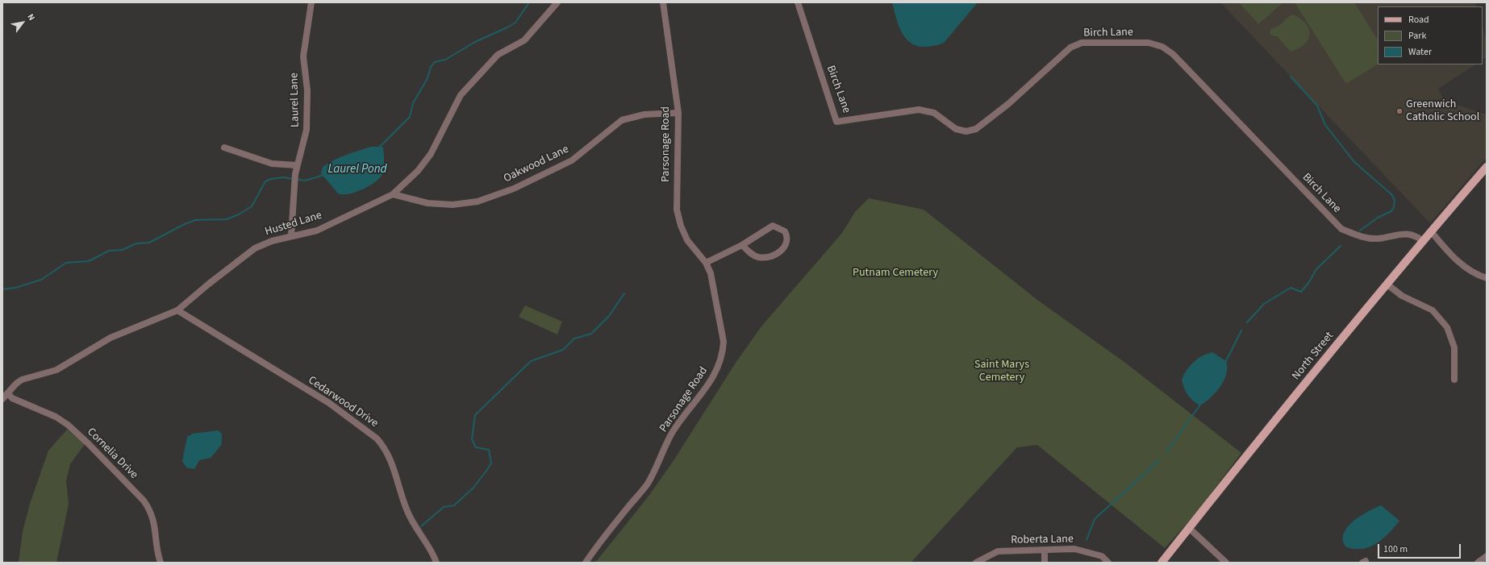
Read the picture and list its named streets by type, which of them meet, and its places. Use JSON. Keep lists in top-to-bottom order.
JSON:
{
  "streets": {
    "main road": ["North Street"],
    "street": [
      "Birch Lane",
      "Laurel Lane",
      "Parsonage Road",
      "Oakwood Lane",
      "Husted Lane",
      "Cedarwood Drive",
      "Cornelia Drive",
      "Roberta Lane"
    ]
  },
  "crossings": [
    ["Birch Lane", "North Street"],
    ["Laurel Lane", "Husted Lane"],
    ["Parsonage Road", "Oakwood Lane"],
    ["Oakwood Lane", "Husted Lane"],
    ["Husted Lane", "Cedarwood Drive"],
    ["Husted Lane", "Cornelia Drive"]
  ],
  "water": ["Laurel Pond"],
  "parks": ["Putnam Cemetery", "Saint Marys Cemetery"],
  "places": ["Greenwich Catholic School"],
  "legend": ["Road", "Park", "Water"],
  "scale_bar": "100 m",
  "north": "top right"
}
